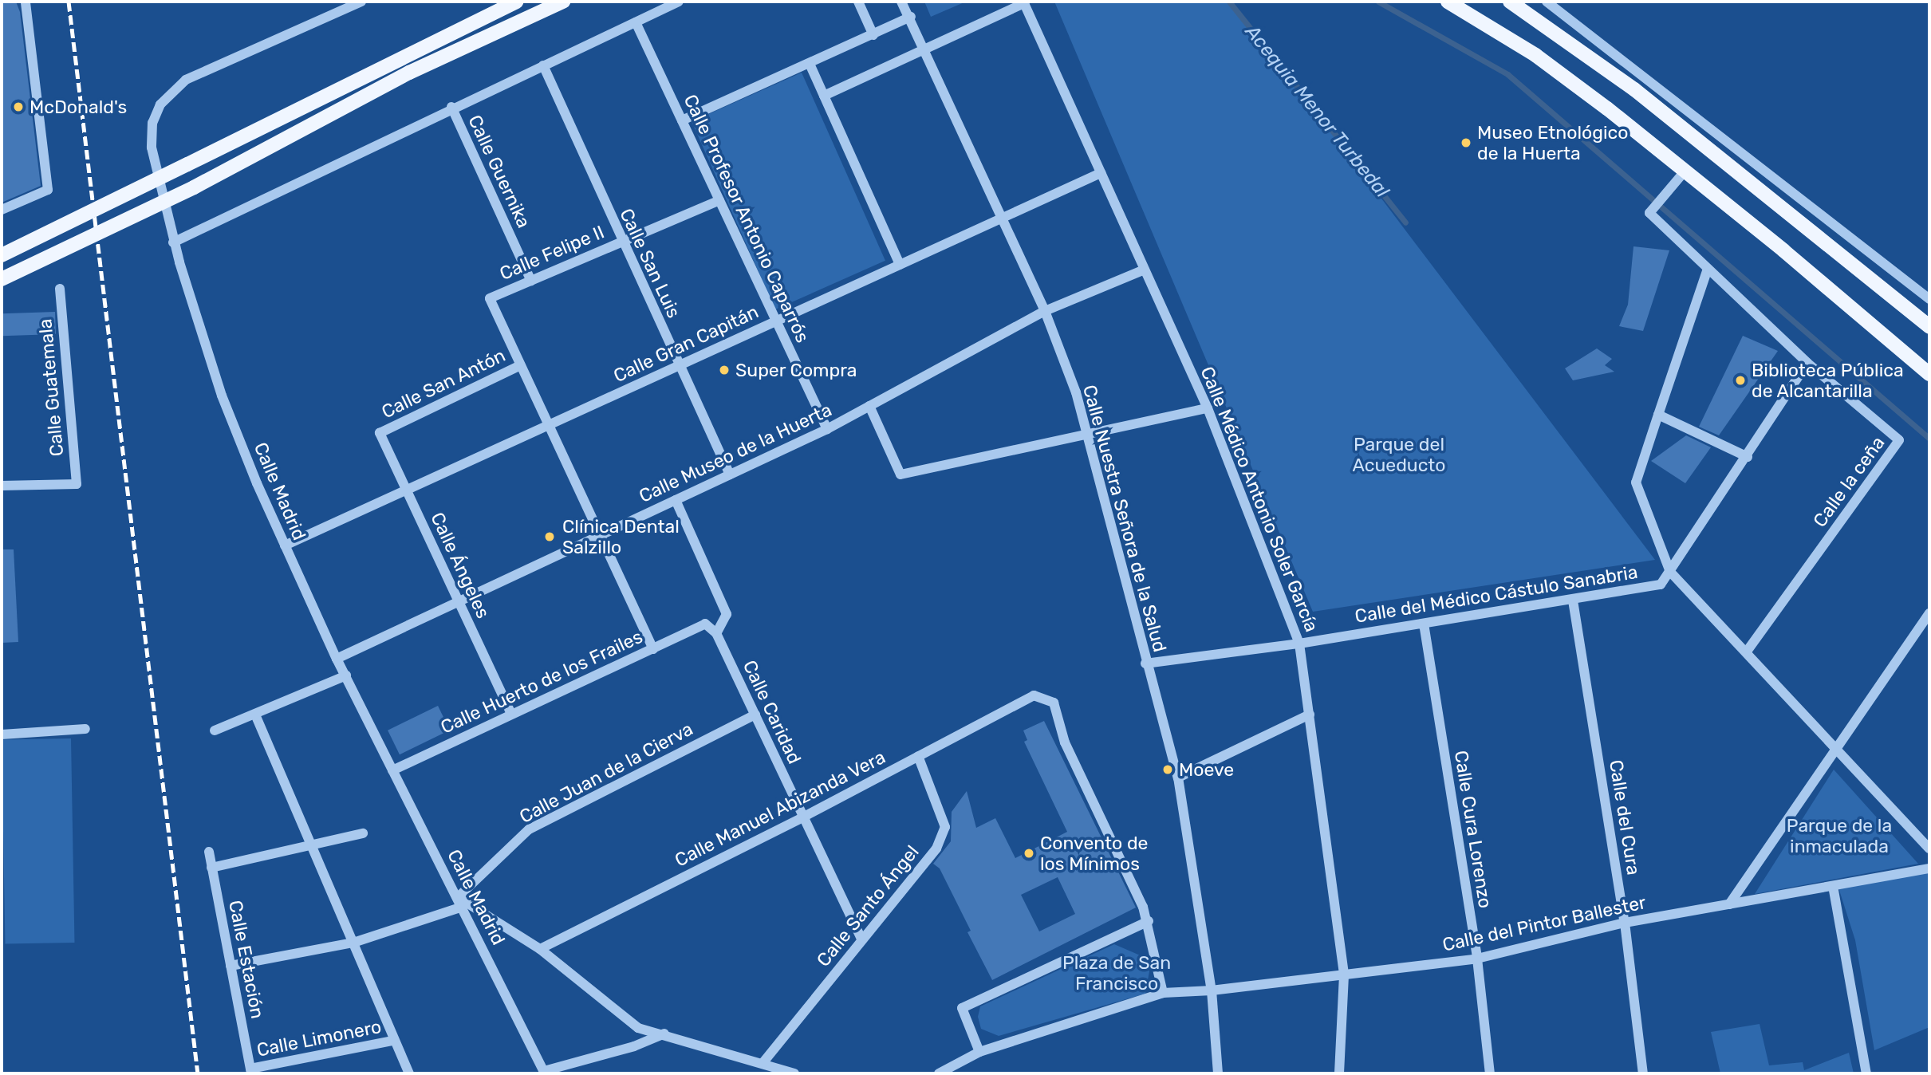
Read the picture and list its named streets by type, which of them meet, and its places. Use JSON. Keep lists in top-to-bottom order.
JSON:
{
  "streets": {
    "street": [
      "Calle Guernika",
      "Calle Profesor Antonio Caparrós",
      "Calle Felipe II",
      "Calle San Luis",
      "Calle Gran Capitán",
      "Calle San Antón",
      "Calle Guatemala",
      "Calle Museo de la Huerta",
      "Calle la ceña",
      "Calle Madrid",
      "Calle Médico Antonio Soler García",
      "Calle Nuestra Señora de la Salud",
      "Calle Ángeles",
      "Calle del Médico Cástulo Sanabria",
      "Calle Huerto de los Frailes",
      "Calle Caridad",
      "Calle Juan de la Cierva",
      "Calle Manuel Abizanda Vera",
      "Calle del Cura",
      "Calle Cura Lorenzo",
      "Calle Santo Ángel",
      "Calle del Pintor Ballester",
      "Calle Estación",
      "Calle Limonero"
    ]
  },
  "crossings": [
    ["Calle Guernika", "Calle Felipe II"],
    ["Calle Profesor Antonio Caparrós", "Calle Felipe II"],
    ["Calle Profesor Antonio Caparrós", "Calle Gran Capitán"],
    ["Calle Profesor Antonio Caparrós", "Calle Museo de la Huerta"],
    ["Calle Felipe II", "Calle San Luis"],
    ["Calle Felipe II", "Calle San Antón"],
    ["Calle San Luis", "Calle Gran Capitán"],
    ["Calle San Luis", "Calle Museo de la Huerta"],
    ["Calle Gran Capitán", "Calle Madrid"],
    ["Calle Gran Capitán", "Calle Médico Antonio Soler García"],
    ["Calle Gran Capitán", "Calle Nuestra Señora de la Salud"],
    ["Calle Gran Capitán", "Calle Ángeles"],
    ["Calle San Antón", "Calle Ángeles"],
    ["Calle Museo de la Huerta", "Calle Madrid"],
    ["Calle Museo de la Huerta", "Calle Médico Antonio Soler García"],
    ["Calle Museo de la Huerta", "Calle Nuestra Señora de la Salud"],
    ["Calle Museo de la Huerta", "Calle Ángeles"],
    ["Calle Madrid", "Calle Huerto de los Frailes"],
    ["Calle Madrid", "Calle Juan de la Cierva"],
    ["Calle Médico Antonio Soler García", "Calle del Médico Cástulo Sanabria"],
    ["Calle Médico Antonio Soler García", "Calle del Pintor Ballester"],
    ["Calle Nuestra Señora de la Salud", "Calle del Médico Cástulo Sanabria"],
    ["Calle Nuestra Señora de la Salud", "Calle del Pintor Ballester"],
    ["Calle Ángeles", "Calle Huerto de los Frailes"],
    ["Calle del Médico Cástulo Sanabria", "Calle del Cura"],
    ["Calle del Médico Cástulo Sanabria", "Calle Cura Lorenzo"],
    ["Calle Huerto de los Frailes", "Calle Caridad"],
    ["Calle Caridad", "Calle Juan de la Cierva"],
    ["Calle Caridad", "Calle Manuel Abizanda Vera"],
    ["Calle Caridad", "Calle Santo Ángel"],
    ["Calle Manuel Abizanda Vera", "Calle Santo Ángel"],
    ["Calle del Cura", "Calle del Pintor Ballester"],
    ["Calle Cura Lorenzo", "Calle del Pintor Ballester"],
    ["Calle Estación", "Calle Limonero"]
  ],
  "water": ["Acequia Menor Turbedal"],
  "parks": ["Parque del Acueducto", "Parque de la inmaculada", "Plaza de San Francisco"],
  "places": [
    "McDonald's",
    "Museo Etnológico de la Huerta",
    "Super Compra",
    "Biblioteca Pública de Alcantarilla",
    "Clínica Dental Salzillo",
    "Moeve",
    "Convento de los Mínimos"
  ]
}
